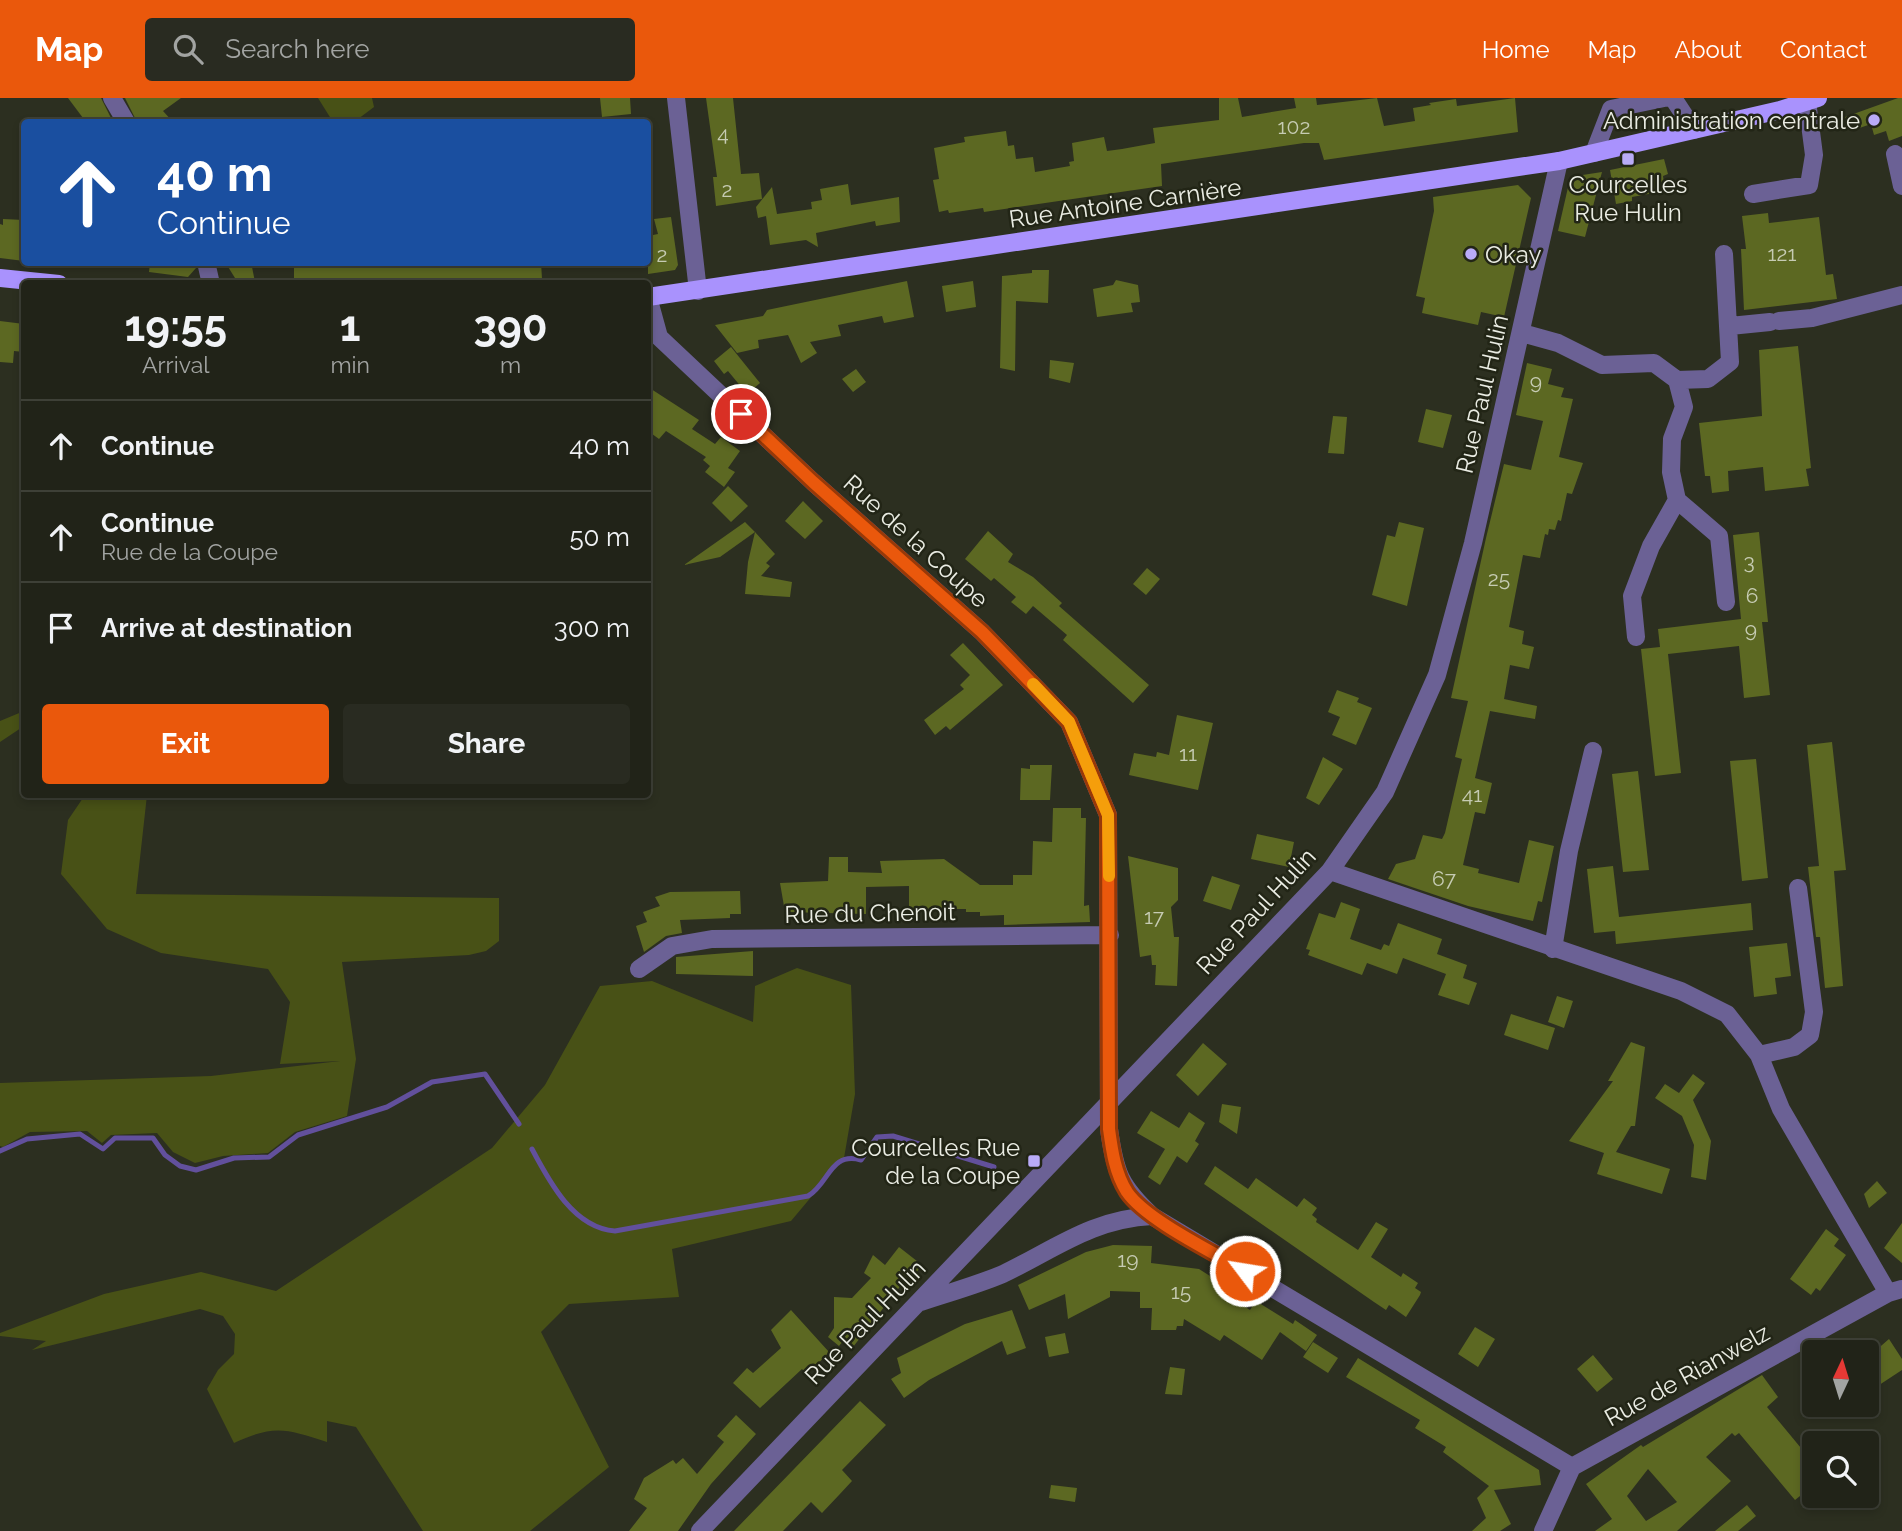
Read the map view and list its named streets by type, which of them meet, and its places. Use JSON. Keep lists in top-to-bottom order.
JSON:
{
  "streets": {
    "main road": ["Rue Antoine Carnière"],
    "street": [
      "Rue Paul Hulin",
      "Rue de la Coupe",
      "Rue du Chenoit",
      "Rue de Rianwelz"
    ]
  },
  "crossings": [
    ["Rue Antoine Carnière", "Rue Paul Hulin"],
    ["Rue Paul Hulin", "Rue de la Coupe"],
    ["Rue de la Coupe", "Rue du Chenoit"],
    ["Rue de la Coupe", "Rue de Rianwelz"]
  ],
  "places": {
    "other": ["Administration centrale", "Okay"],
    "transit": ["Courcelles Rue Hulin", "Courcelles Rue de la Coupe"]
  },
  "house_numbers": [
    "102",
    "4",
    "2",
    "121",
    "2",
    "9",
    "3",
    "25",
    "6",
    "9",
    "11",
    "41",
    "67",
    "17",
    "19",
    "15"
  ],
  "north": "top",
  "page": {
    "header": "Map",
    "search": "Search here",
    "nav": [
      "Home",
      "Map",
      "About",
      "Contact"
    ],
    "turn": ["40 m", "Continue"],
    "eta": [
      "19:55",
      "Arrival",
      "1",
      "min",
      "390",
      "m"
    ],
    "list": [
      {
        "name": "Continue",
        "value": "40 m"
      },
      {
        "name": "Continue",
        "note": "Rue de la Coupe",
        "value": "50 m"
      },
      {
        "name": "Arrive at destination",
        "value": "300 m"
      }
    ],
    "buttons": ["Exit", "Share"]
  }
}
